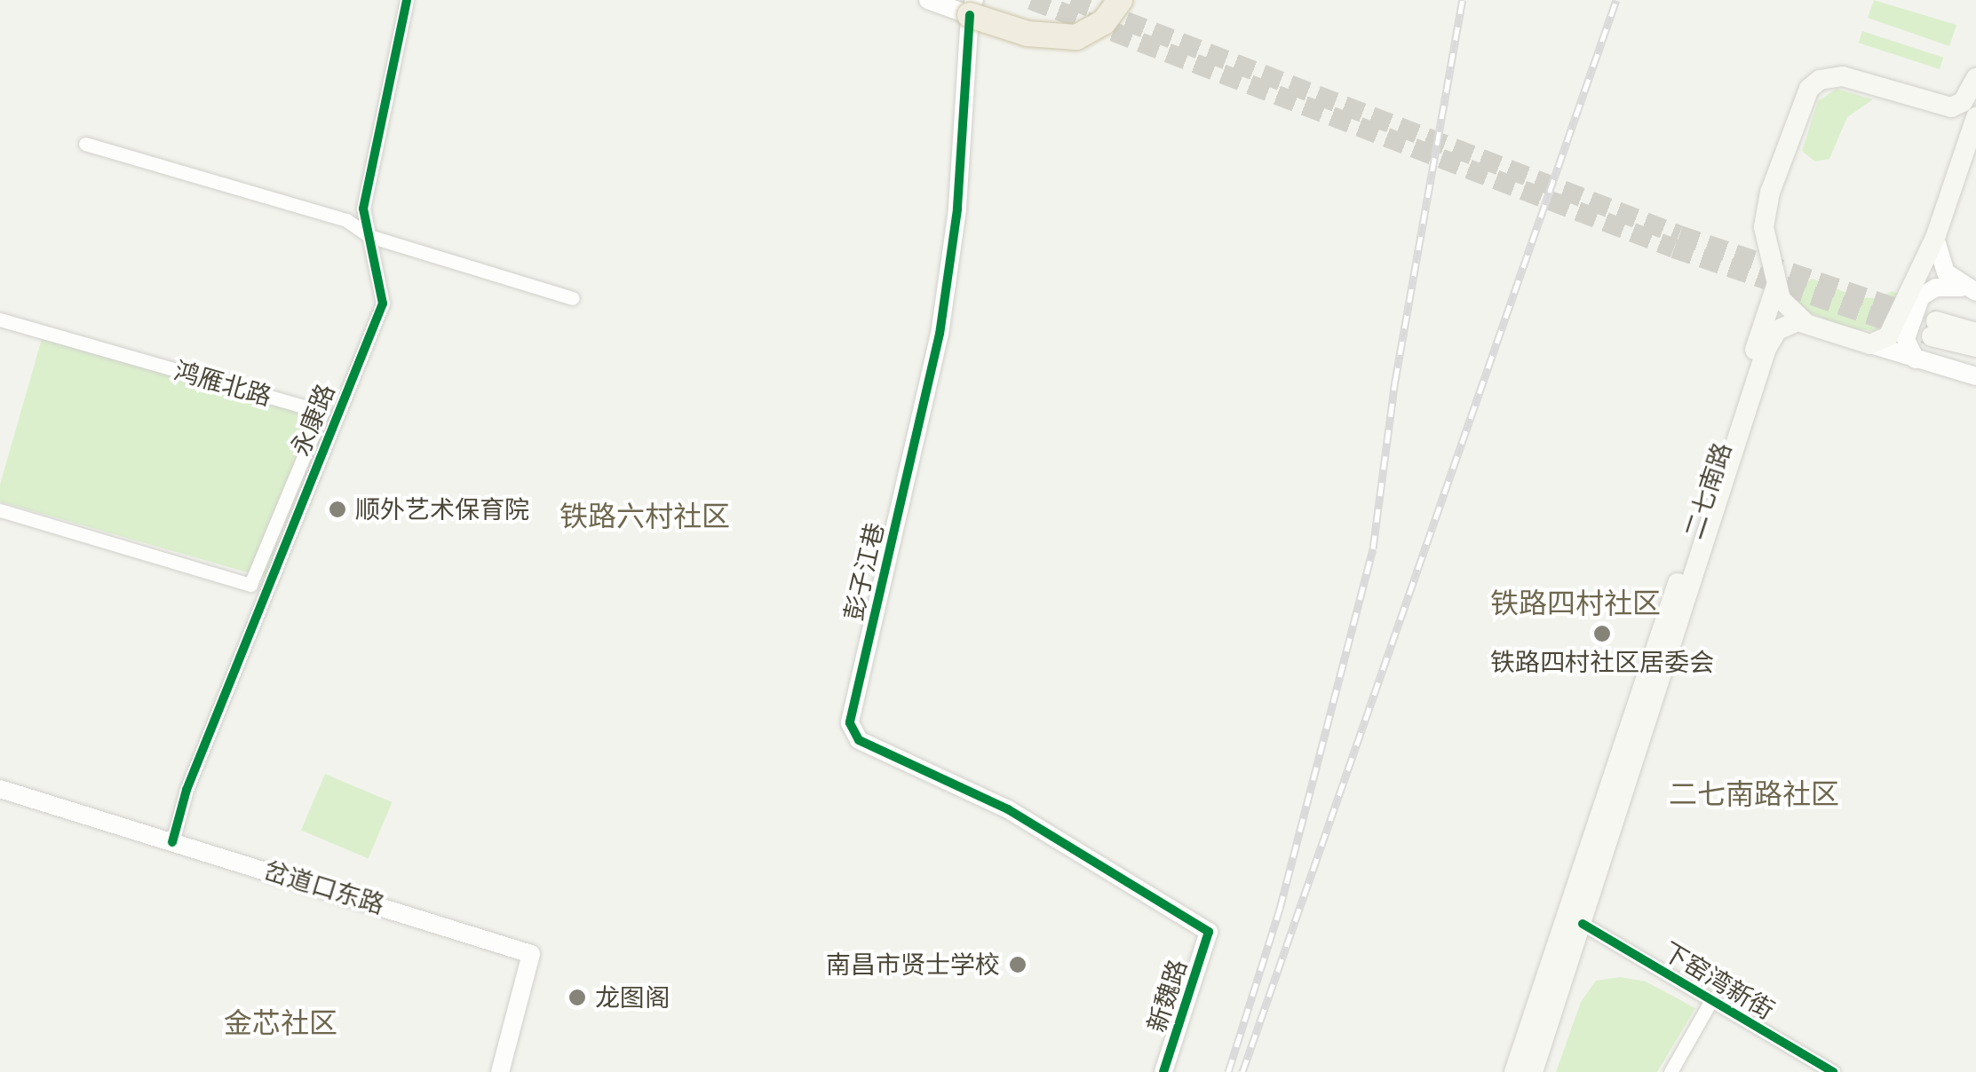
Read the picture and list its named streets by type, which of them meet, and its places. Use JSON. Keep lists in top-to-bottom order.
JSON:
{
  "streets": {
    "main road": ["二七南路"],
    "street": [
      "鸿雁北路",
      "永康路",
      "彭子江巷",
      "岔道口东路",
      "下窑湾新街",
      "新魏路"
    ]
  },
  "crossings": [
    ["永康路", "岔道口东路"],
    ["二七南路", "下窑湾新街"],
    ["彭子江巷", "新魏路"]
  ],
  "districts": [
    "铁路六村社区",
    "铁路四村社区",
    "二七南路社区",
    "金芯社区"
  ],
  "places": [
    "顺外艺术保育院",
    "铁路四村社区居委会",
    "南昌市贤士学校",
    "龙图阁"
  ]
}
